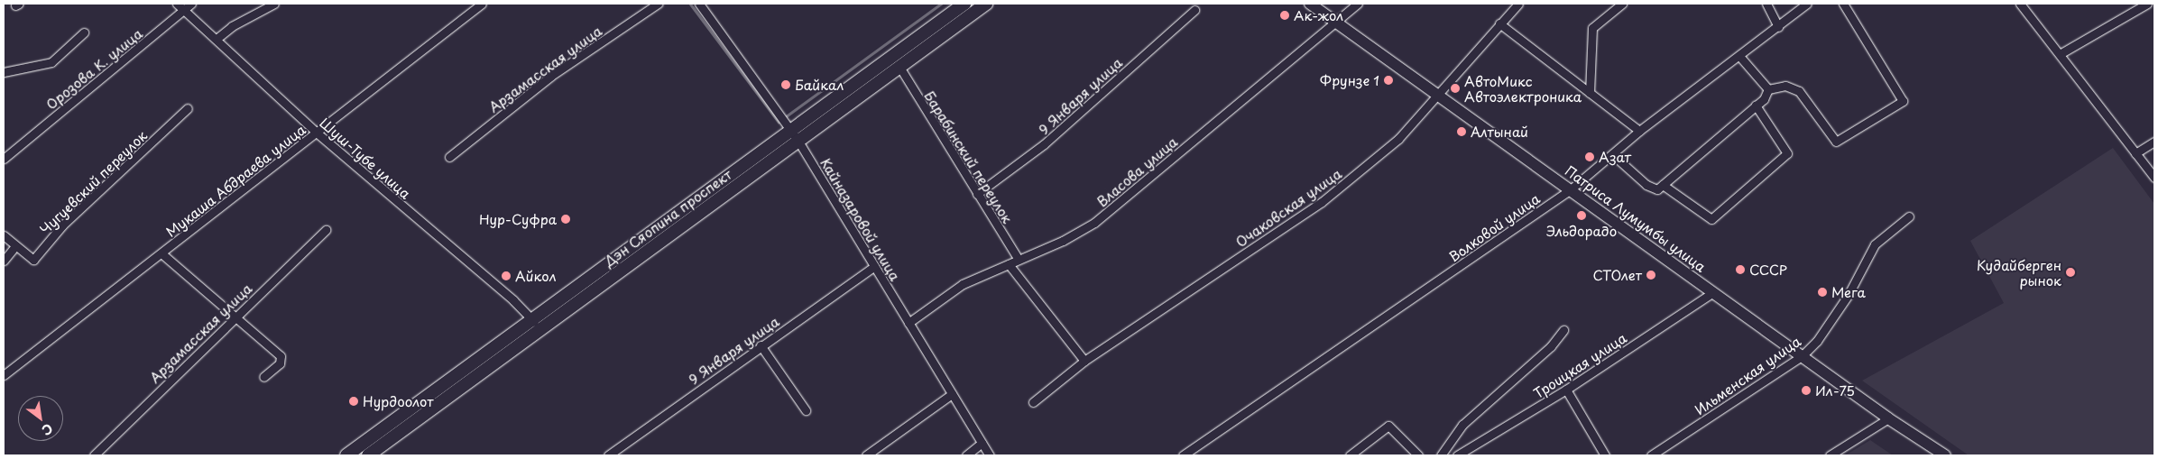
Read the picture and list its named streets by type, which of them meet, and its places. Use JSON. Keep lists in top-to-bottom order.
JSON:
{
  "streets": {
    "main road": ["Дэн Сяопина проспект"],
    "street": [
      "Орозова К. улица",
      "Арзамасская улица",
      "9 Января улица",
      "Барабинский переулок",
      "Шуш-Тубе улица",
      "Власова улица",
      "Мукаша Абдраева улица",
      "Чугуевский переулок",
      "Очаковская улица",
      "Патриса Лумумбы улица",
      "Кайназаровой улица",
      "Волковой улица",
      "Троицкая улица",
      "Ильменская улица"
    ]
  },
  "crossings": [
    ["Орозова К. улица", "Шуш-Тубе улица"],
    ["9 Января улица", "Барабинский переулок"],
    ["9 Января улица", "Кайназаровой улица"],
    ["Барабинский переулок", "Власова улица"],
    ["Барабинский переулок", "Дэн Сяопина проспект"],
    ["Шуш-Тубе улица", "Мукаша Абдраева улица"],
    ["Шуш-Тубе улица", "Дэн Сяопина проспект"],
    ["Власова улица", "Патриса Лумумбы улица"],
    ["Власова улица", "Кайназаровой улица"],
    ["Очаковская улица", "Патриса Лумумбы улица"],
    ["Дэн Сяопина проспект", "Кайназаровой улица"],
    ["Патриса Лумумбы улица", "Волковой улица"],
    ["Патриса Лумумбы улица", "Троицкая улица"],
    ["Патриса Лумумбы улица", "Ильменская улица"]
  ],
  "places": [
    "Ак-жол",
    "Фрунзе 1",
    "Байкал",
    "АвтоМикс Автоэлектроника",
    "Алтынай",
    "Азат",
    "Эльдорадо",
    "Нур-Суфра",
    "СССР",
    "Кудайберген рынок",
    "СТОлет",
    "Айкол",
    "Мега",
    "Ил-75",
    "Нурдоолот"
  ],
  "north": "bottom right"
}
